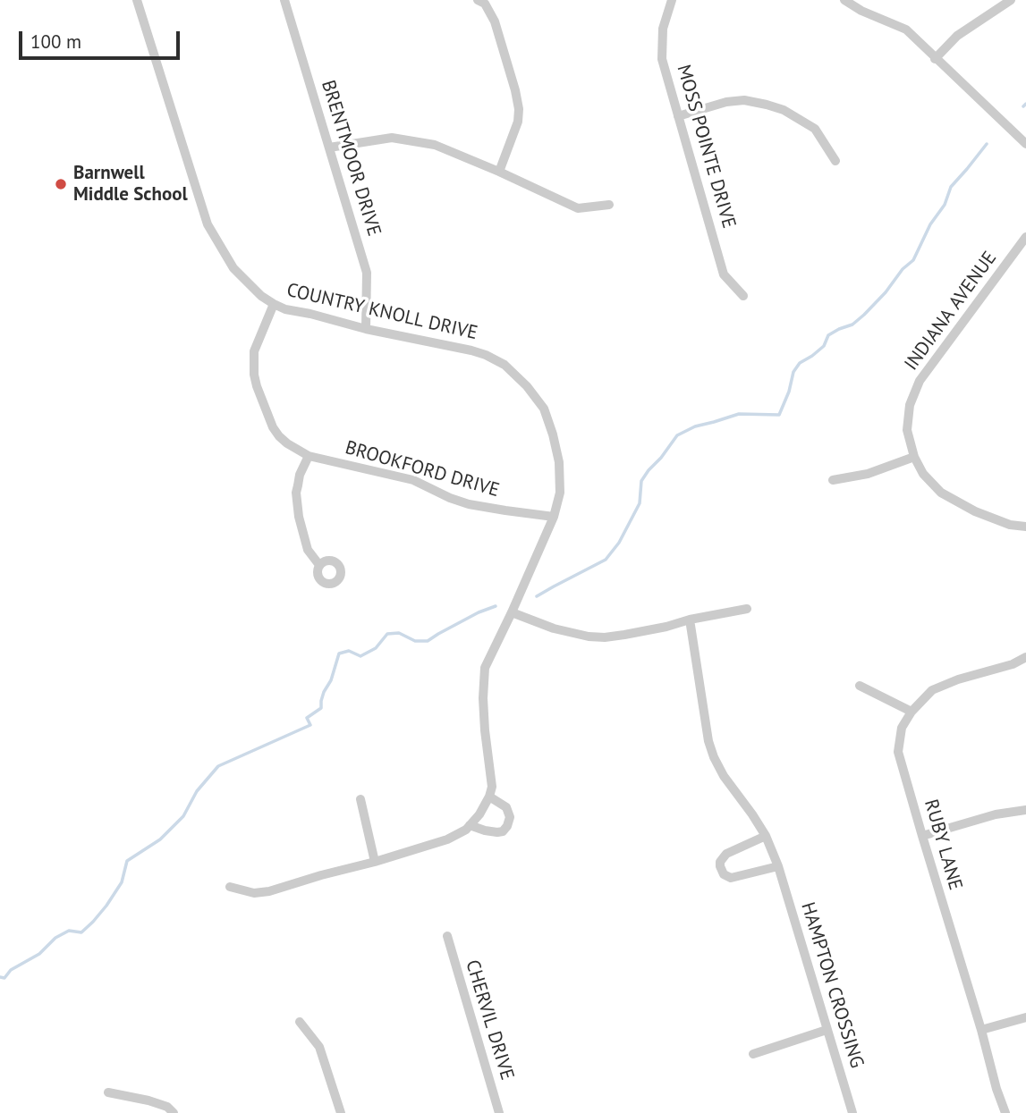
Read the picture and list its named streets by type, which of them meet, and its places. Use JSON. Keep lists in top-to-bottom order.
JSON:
{
  "streets": {
    "street": [
      "MOSS POINTE DRIVE",
      "BRENTMOOR DRIVE",
      "INDIANA AVENUE",
      "COUNTRY KNOLL DRIVE",
      "BROOKFORD DRIVE",
      "RUBY LANE",
      "HAMPTON CROSSING",
      "CHERVIL DRIVE"
    ]
  },
  "crossings": [
    ["BRENTMOOR DRIVE", "COUNTRY KNOLL DRIVE"],
    ["COUNTRY KNOLL DRIVE", "BROOKFORD DRIVE"]
  ],
  "places": ["Barnwell Middle School"],
  "scale_bar": "100 m"
}
